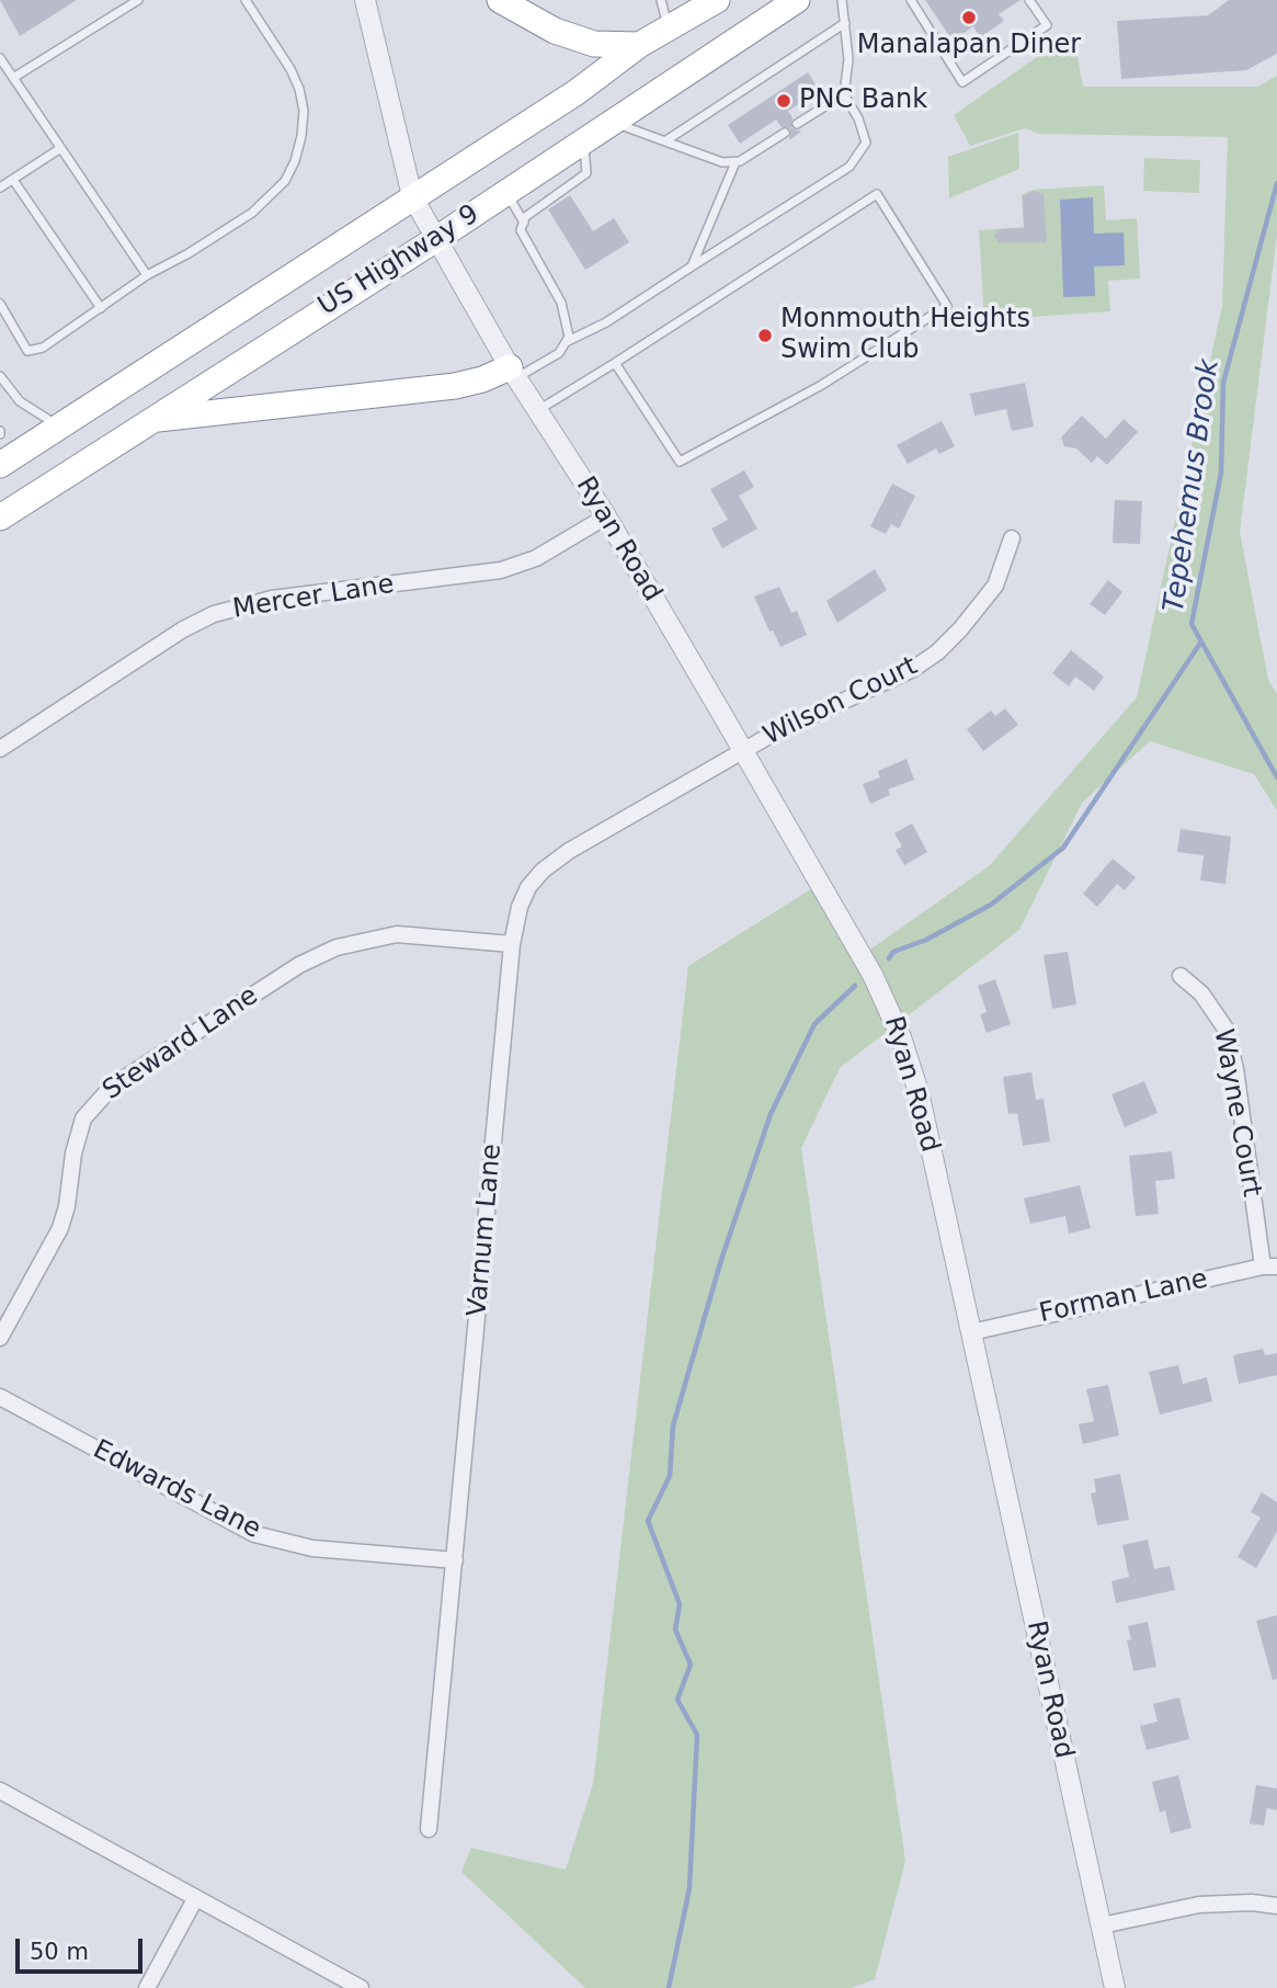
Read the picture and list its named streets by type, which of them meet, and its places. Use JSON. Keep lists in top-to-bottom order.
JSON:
{
  "streets": {
    "highway": ["US Highway 9"],
    "street": [
      "Ryan Road",
      "Mercer Lane",
      "Wilson Court",
      "Steward Lane",
      "Wayne Court",
      "Varnum Lane",
      "Forman Lane",
      "Edwards Lane"
    ]
  },
  "crossings": [
    ["US Highway 9", "Ryan Road"],
    ["Ryan Road", "Mercer Lane"],
    ["Ryan Road", "Wilson Court"],
    ["Ryan Road", "Varnum Lane"],
    ["Ryan Road", "Forman Lane"],
    ["Wilson Court", "Varnum Lane"],
    ["Steward Lane", "Varnum Lane"],
    ["Wayne Court", "Forman Lane"],
    ["Varnum Lane", "Edwards Lane"]
  ],
  "water": ["Tepehemus Brook"],
  "places": ["Manalapan Diner", "PNC Bank", "Monmouth Heights Swim Club"],
  "scale_bar": "50 m"
}
